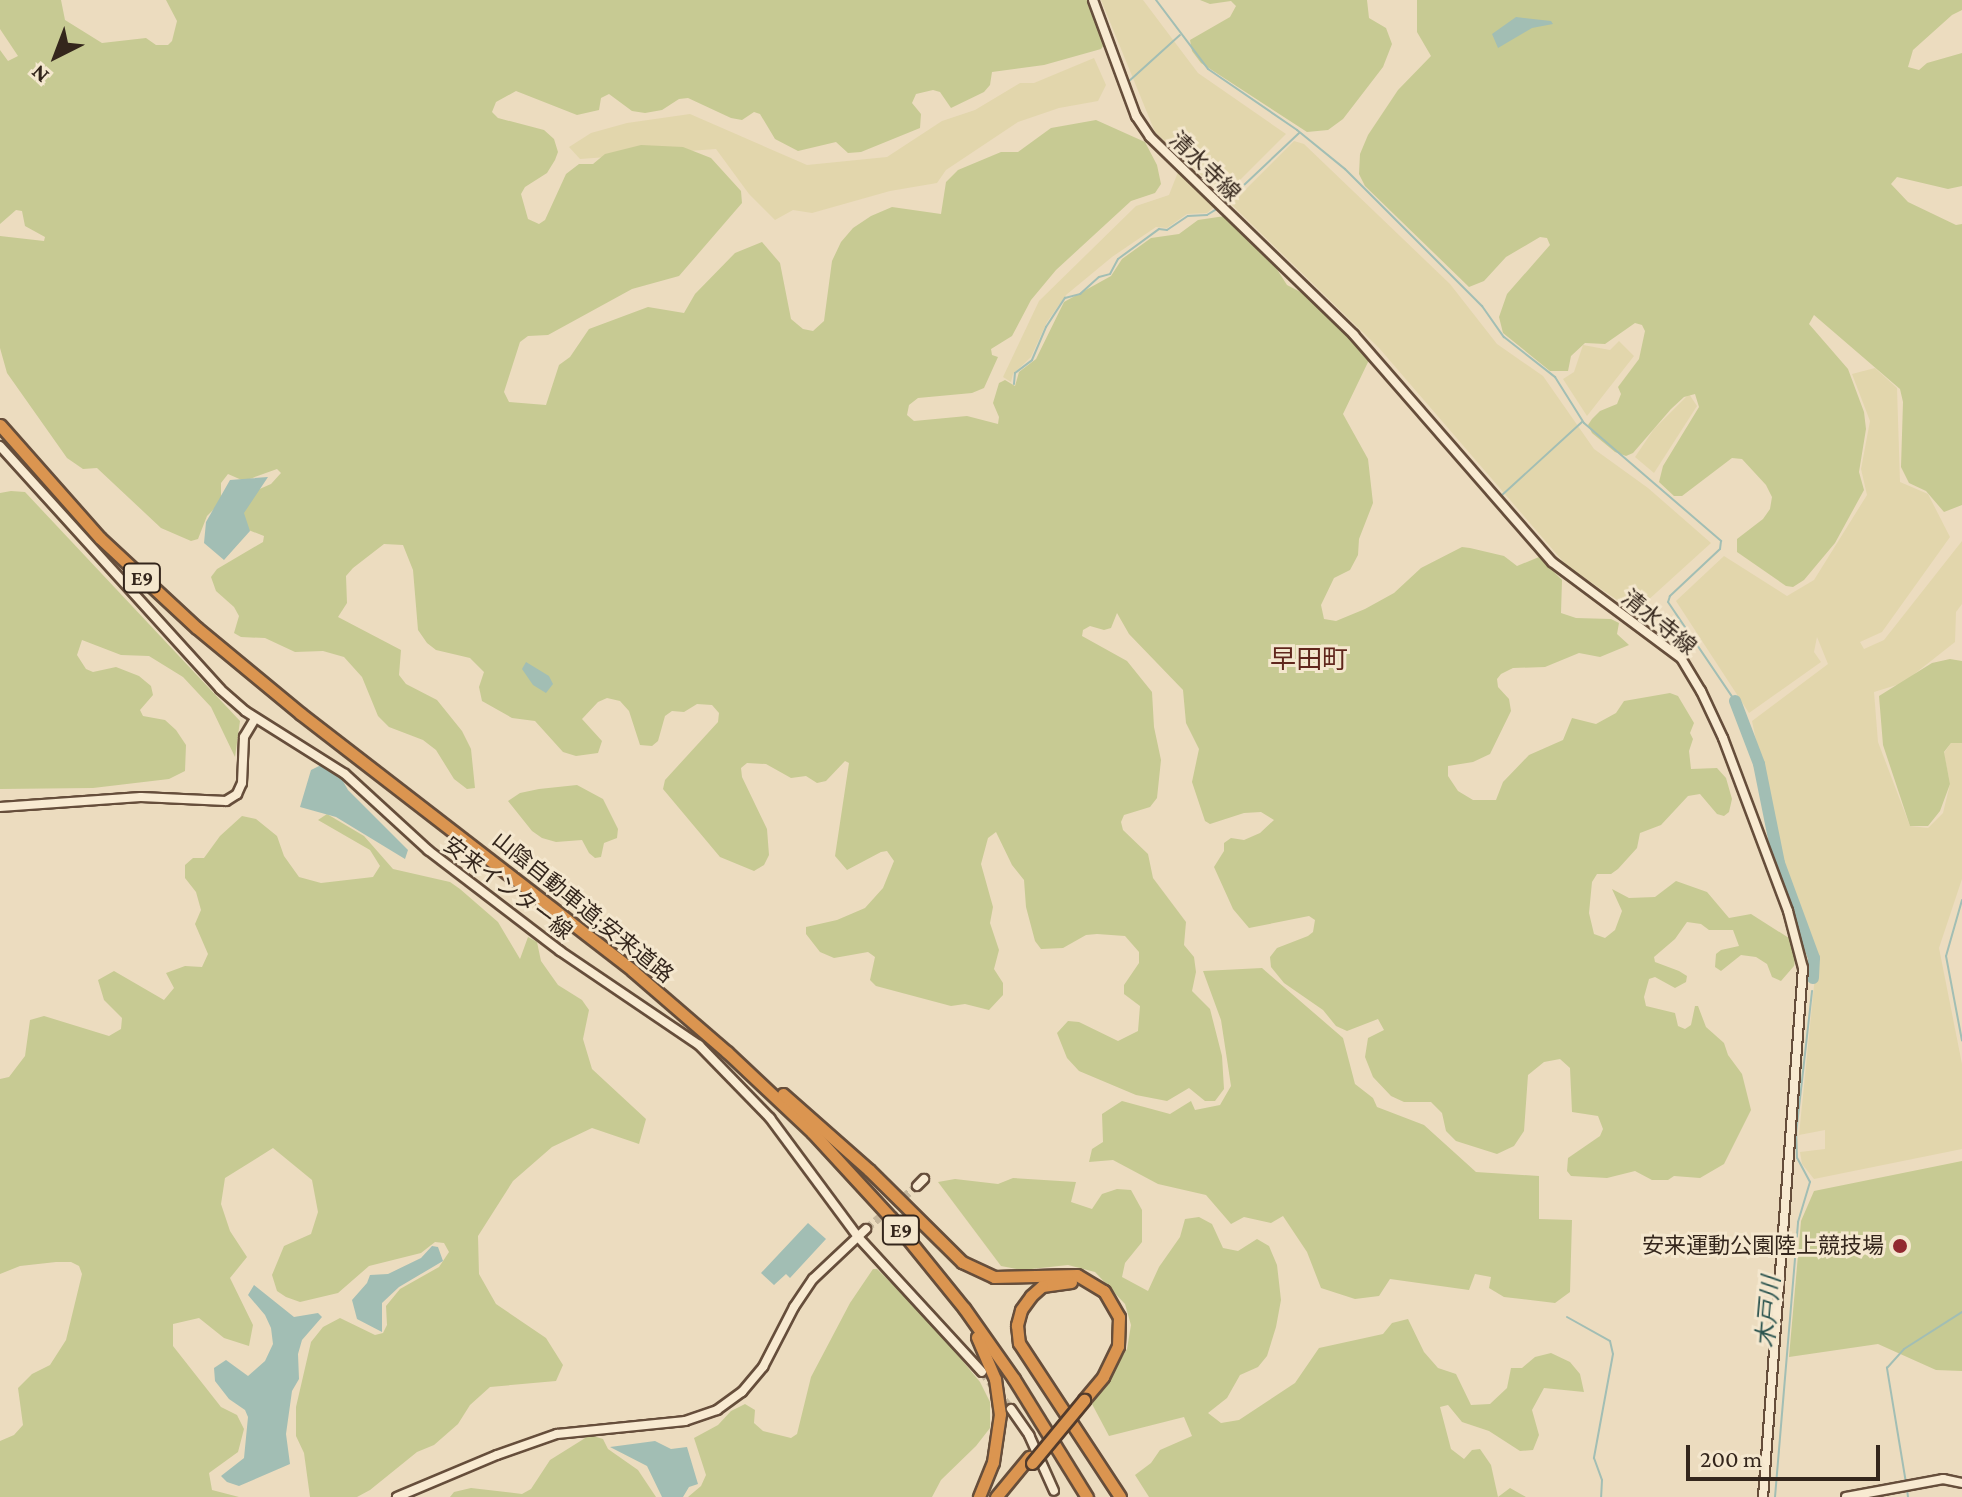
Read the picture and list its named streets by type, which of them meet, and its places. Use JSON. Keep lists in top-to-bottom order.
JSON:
{
  "streets": {
    "highway": ["E9", "山陰自動車道;安来道路"],
    "main road": ["清水寺線", "安来インター線"]
  },
  "districts": ["早田町"],
  "water": ["木戸川"],
  "places": ["安来運動公園陸上競技場"],
  "scale_bar": "200 m",
  "north": "bottom left"
}
